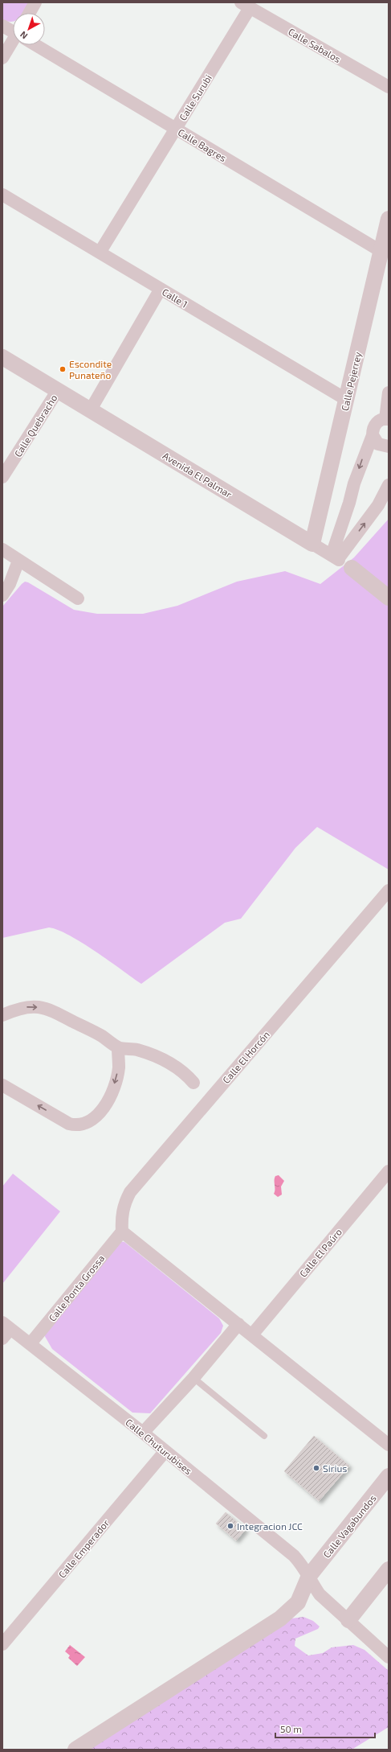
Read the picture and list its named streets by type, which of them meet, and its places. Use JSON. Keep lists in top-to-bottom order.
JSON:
{
  "streets": {
    "street": [
      "Calle Sabalos",
      "Calle Surubi",
      "Calle Bagres",
      "Calle 1",
      "Calle Pejerrey",
      "Calle Quebracho",
      "Avenida El Palmar",
      "Calle El Horcón",
      "Calle El Paúro",
      "Calle Ponta Grossa",
      "Calle Chuturubises",
      "Calle Vagabundos",
      "Calle Emperador"
    ]
  },
  "crossings": [
    ["Calle Sabalos", "Calle Surubi"],
    ["Calle Surubi", "Calle Bagres"],
    ["Calle Surubi", "Calle 1"],
    ["Calle Bagres", "Calle Pejerrey"],
    ["Calle 1", "Calle Pejerrey"],
    ["Calle Pejerrey", "Avenida El Palmar"],
    ["Calle Quebracho", "Avenida El Palmar"],
    ["Calle El Horcón", "Calle Ponta Grossa"],
    ["Calle Ponta Grossa", "Calle Chuturubises"],
    ["Calle Chuturubises", "Calle Vagabundos"],
    ["Calle Chuturubises", "Calle Emperador"]
  ],
  "places": ["Escondite Punateño", "Sirius", "Integracion JCC"],
  "scale_bar": "50 m",
  "north": "bottom left"
}
